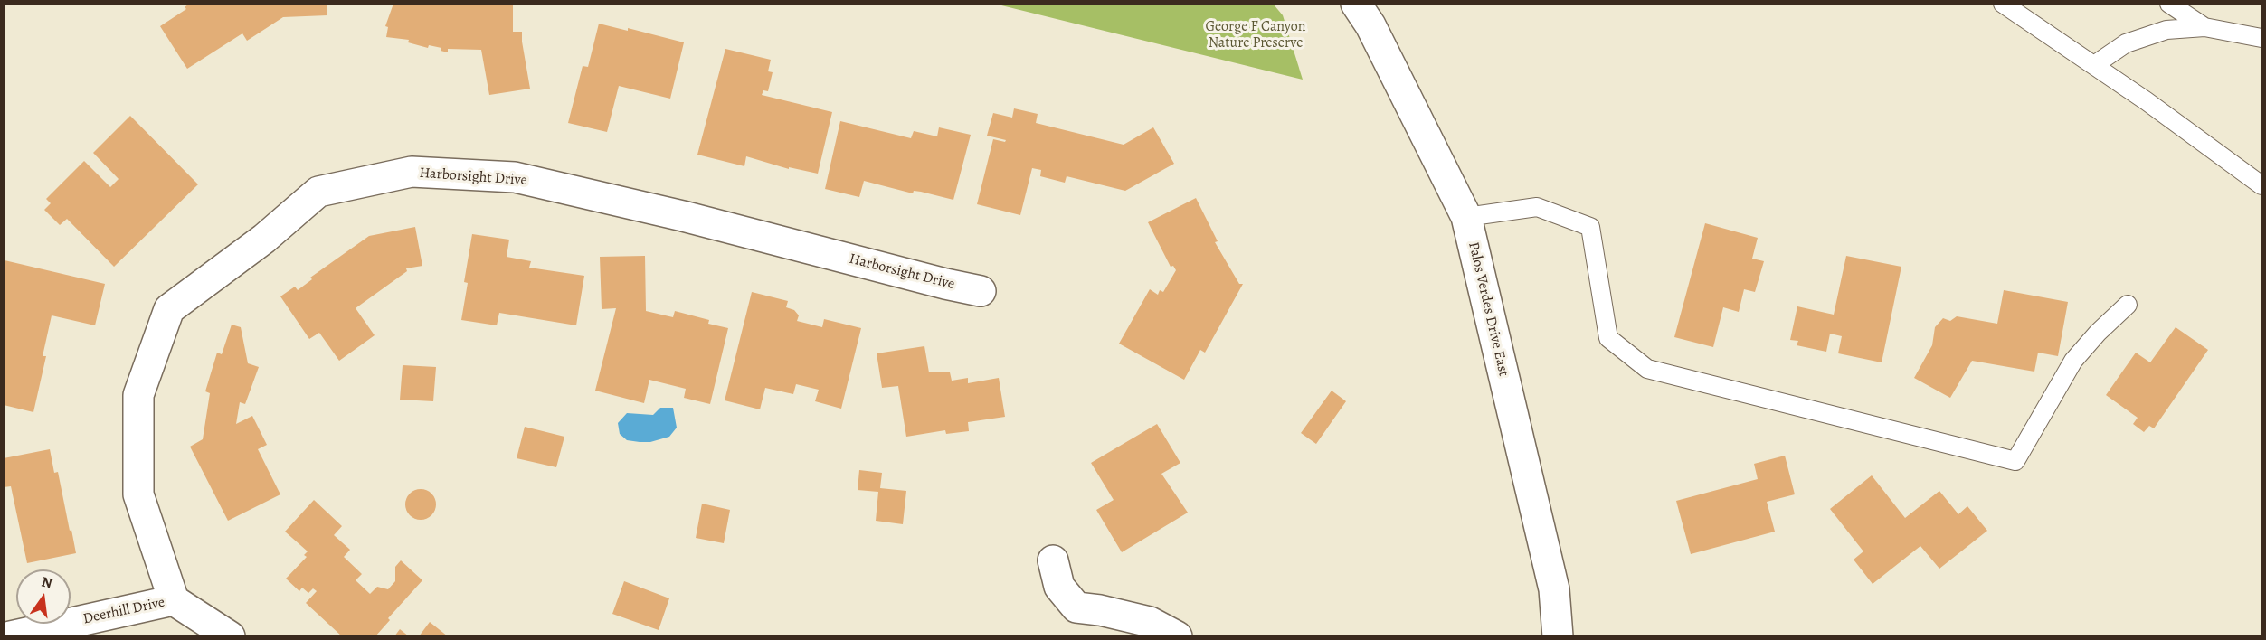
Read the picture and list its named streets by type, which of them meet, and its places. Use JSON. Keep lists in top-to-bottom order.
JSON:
{
  "streets": {
    "street": ["Harborsight Drive", "Palos Verdes Drive East", "Deerhill Drive"]
  },
  "crossings": [
    ["Harborsight Drive", "Deerhill Drive"]
  ],
  "parks": ["George F Canyon Nature Preserve"],
  "north": "top"
}
